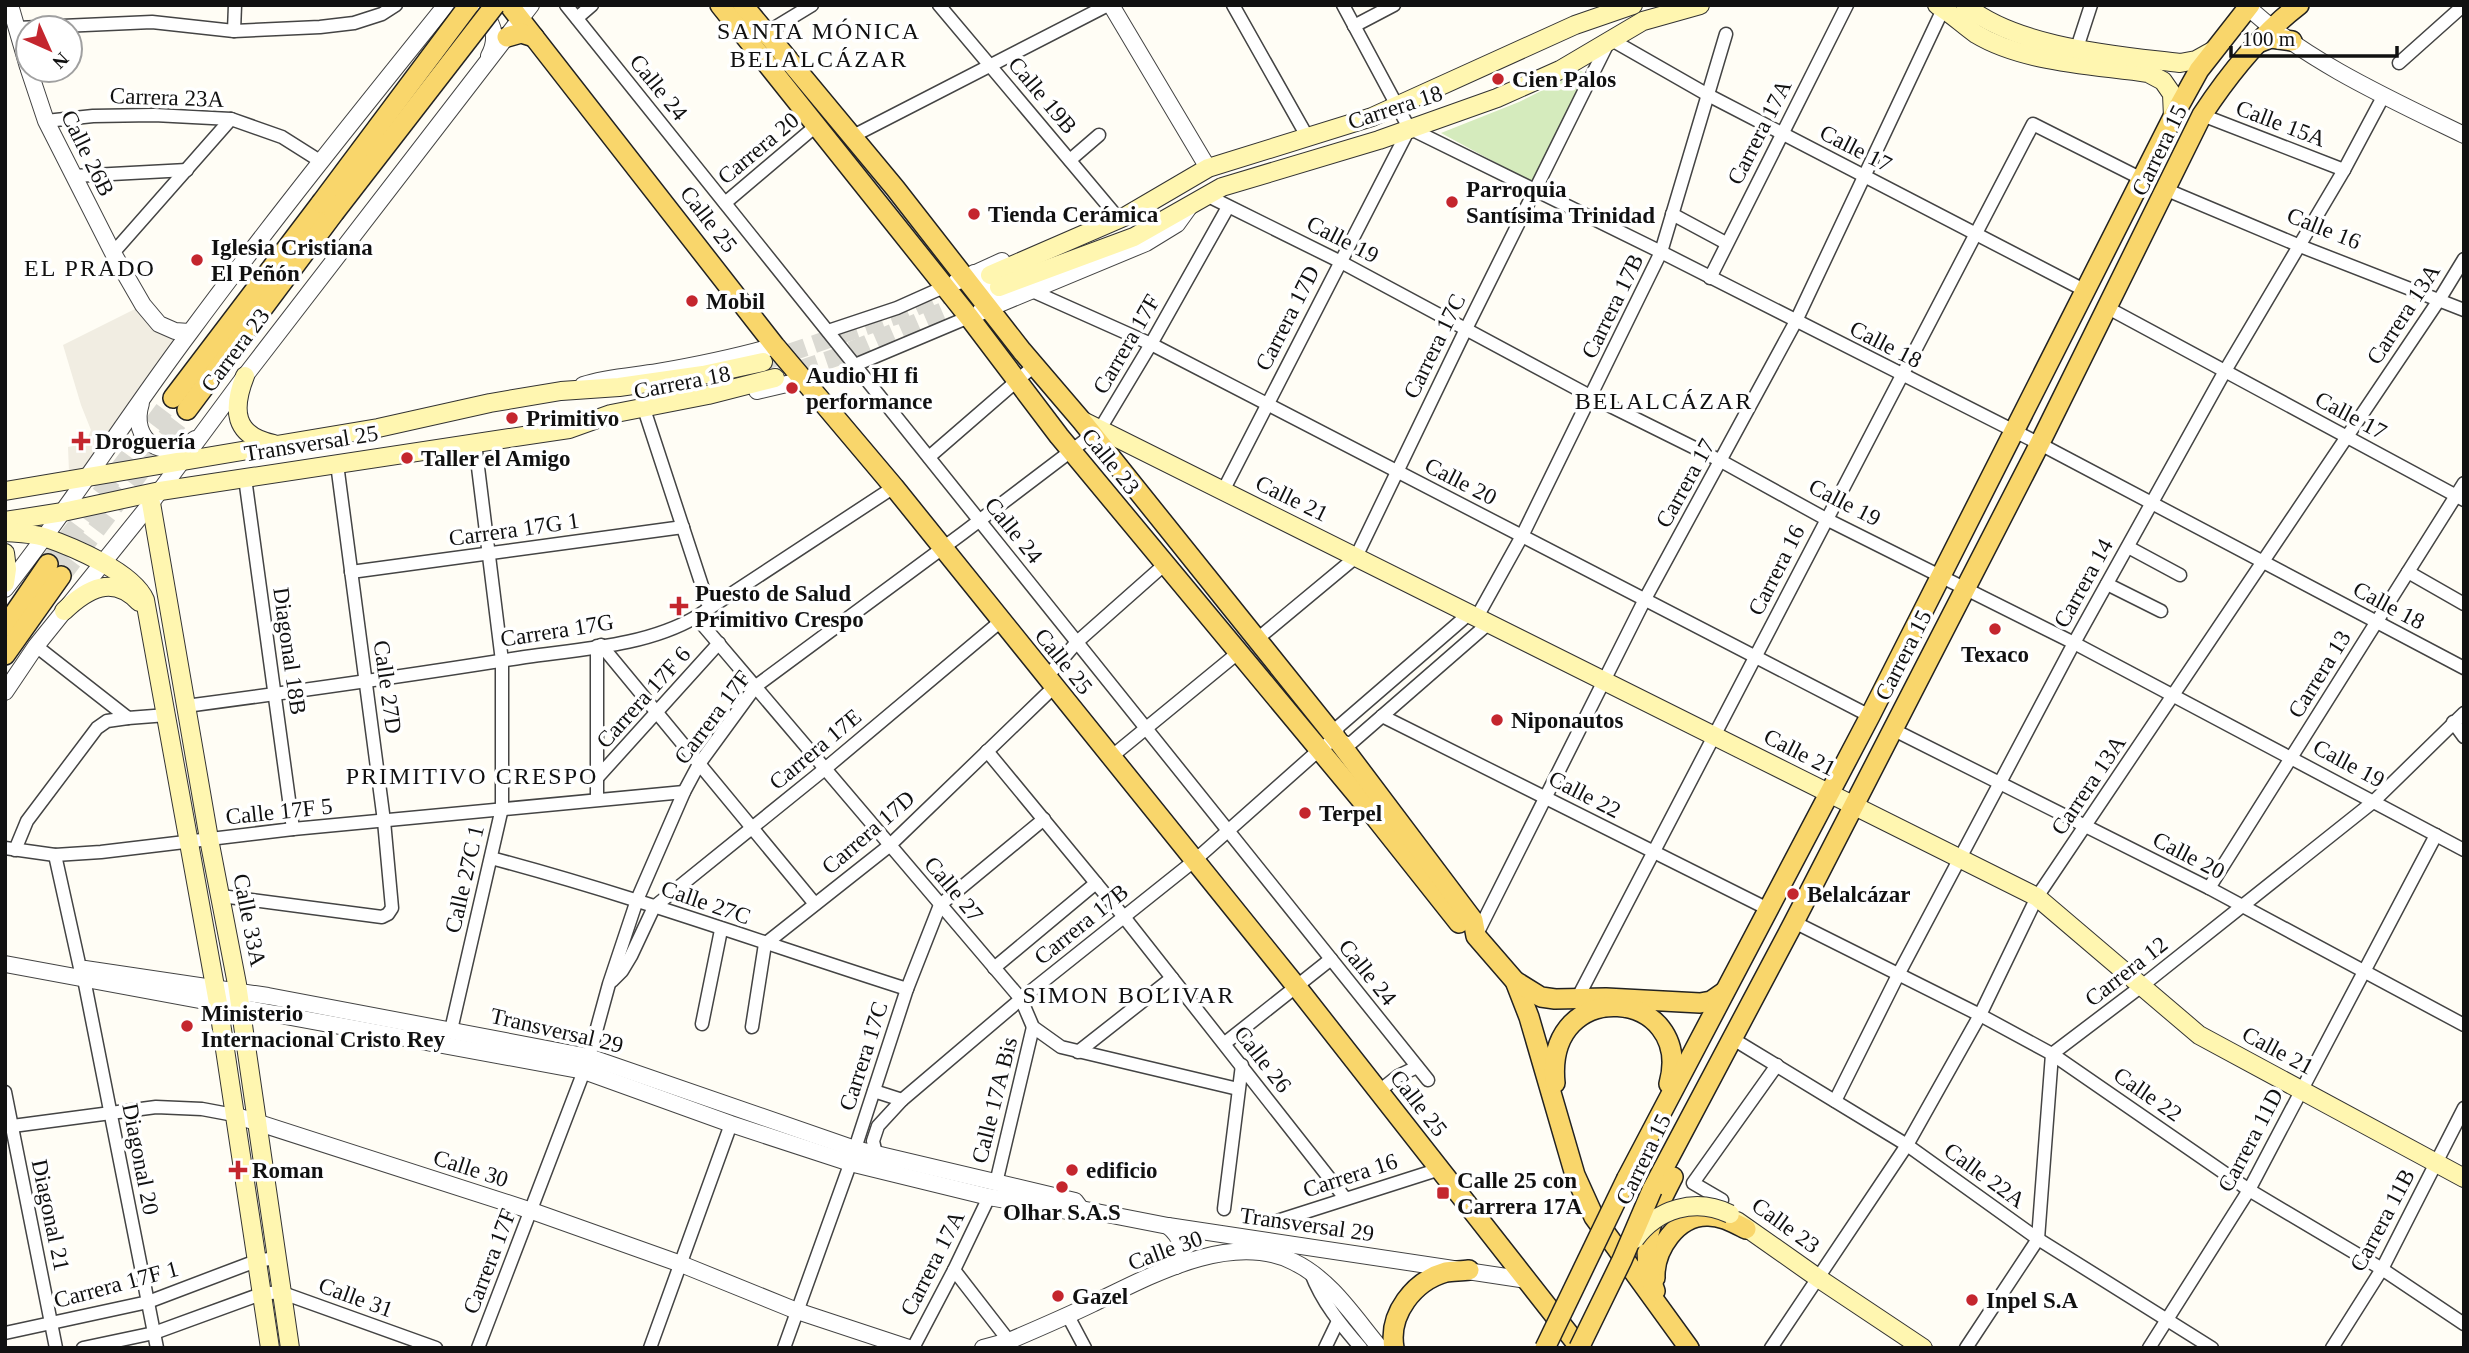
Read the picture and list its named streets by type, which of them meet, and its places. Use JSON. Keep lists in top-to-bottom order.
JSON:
{
  "streets": {
    "main road": [
      "Carrera 18",
      "Carrera 15",
      "Calle 25",
      "Carrera 23",
      "Transversal 25",
      "Calle 23",
      "Calle 21",
      "Calle 33A"
    ],
    "street": [
      "Calle 24",
      "Calle 19B",
      "Carrera 23A",
      "Calle 15A",
      "Carrera 17A",
      "Carrera 20",
      "Calle 17",
      "Calle 26B",
      "Calle 16",
      "Calle 19",
      "Carrera 17B",
      "Carrera 13A",
      "Carrera 17D",
      "Carrera 17F",
      "Calle 18",
      "Carrera 17C",
      "Calle 20",
      "Carrera 17",
      "Carrera 17G 1",
      "Carrera 16",
      "Carrera 14",
      "Carrera 17G",
      "Diagonal 18B",
      "Carrera 13",
      "Calle 27D",
      "Carrera 17F 6",
      "Carrera 17E",
      "Calle 22",
      "Calle 17F 5",
      "Calle 27C 1",
      "Calle 27",
      "Calle 27C",
      "Carrera 12",
      "Transversal 29",
      "Calle 26",
      "Calle 17A Bis",
      "Carrera 11D",
      "Diagonal 20",
      "Calle 30",
      "Calle 22A",
      "Diagonal 21",
      "Carrera 11B",
      "Carrera 17F 1",
      "Calle 31"
    ]
  },
  "crossings": [
    ["Calle 24", "Carrera 18"],
    ["Calle 24", "Carrera 20"],
    ["Calle 24", "Carrera 17B"],
    ["Calle 24", "Carrera 17D"],
    ["Calle 24", "Carrera 17F"],
    ["Calle 19B", "Carrera 18"],
    ["Carrera 23A", "Calle 26B"],
    ["Carrera 23A", "Carrera 23"],
    ["Carrera 18", "Calle 17"],
    ["Carrera 18", "Calle 25"],
    ["Carrera 18", "Calle 19"],
    ["Carrera 18", "Carrera 17D"],
    ["Carrera 18", "Calle 18"],
    ["Carrera 18", "Carrera 17C"],
    ["Carrera 18", "Transversal 25"],
    ["Carrera 18", "Calle 23"],
    ["Carrera 18", "Calle 20"],
    ["Calle 15A", "Carrera 15"],
    ["Calle 15A", "Carrera 14"],
    ["Carrera 17A", "Calle 17"],
    ["Carrera 17A", "Calle 18"],
    ["Carrera 17A", "Transversal 29"],
    ["Carrera 17A", "Calle 17A Bis"],
    ["Carrera 17A", "Calle 30"],
    ["Carrera 20", "Calle 23"],
    ["Calle 17", "Carrera 15"],
    ["Calle 17", "Carrera 17B"],
    ["Calle 17", "Carrera 13A"],
    ["Calle 17", "Carrera 17C"],
    ["Calle 17", "Carrera 17"],
    ["Calle 17", "Carrera 16"],
    ["Calle 17", "Carrera 14"],
    ["Calle 17", "Carrera 13"],
    ["Carrera 15", "Calle 25"],
    ["Carrera 15", "Calle 16"],
    ["Carrera 15", "Calle 19"],
    ["Carrera 15", "Calle 18"],
    ["Carrera 15", "Calle 23"],
    ["Carrera 15", "Calle 20"],
    ["Carrera 15", "Calle 21"],
    ["Carrera 15", "Carrera 16"],
    ["Carrera 15", "Calle 22"],
    ["Carrera 15", "Calle 22A"],
    ["Calle 26B", "Carrera 23"],
    ["Calle 25", "Carrera 17B"],
    ["Calle 25", "Carrera 17D"],
    ["Calle 25", "Carrera 17F"],
    ["Calle 25", "Carrera 23"],
    ["Calle 25", "Carrera 16"],
    ["Calle 25", "Carrera 17G"],
    ["Calle 25", "Carrera 17E"],
    ["Calle 25", "Transversal 29"],
    ["Calle 16", "Carrera 13A"],
    ["Calle 16", "Carrera 14"],
    ["Calle 19", "Carrera 17B"],
    ["Calle 19", "Carrera 13A"],
    ["Calle 19", "Carrera 17D"],
    ["Calle 19", "Carrera 17F"],
    ["Calle 19", "Carrera 17C"],
    ["Calle 19", "Carrera 17"],
    ["Calle 19", "Carrera 16"],
    ["Calle 19", "Carrera 14"],
    ["Calle 19", "Carrera 13"],
    ["Calle 19", "Carrera 12"],
    ["Calle 19", "Carrera 11D"],
    ["Carrera 17B", "Calle 18"],
    ["Carrera 17B", "Calle 23"],
    ["Carrera 17B", "Calle 20"],
    ["Carrera 17B", "Calle 21"],
    ["Carrera 17B", "Calle 22"],
    ["Carrera 17B", "Calle 27"],
    ["Carrera 17B", "Transversal 29"],
    ["Carrera 17B", "Calle 26"],
    ["Carrera 13A", "Calle 18"],
    ["Carrera 13A", "Calle 23"],
    ["Carrera 13A", "Calle 20"],
    ["Carrera 13A", "Calle 21"],
    ["Carrera 13A", "Calle 22"],
    ["Carrera 13A", "Calle 22A"],
    ["Carrera 17D", "Calle 18"],
    ["Carrera 17D", "Calle 23"],
    ["Carrera 17D", "Calle 20"],
    ["Carrera 17D", "Calle 21"],
    ["Carrera 17D", "Calle 27"],
    ["Carrera 17D", "Calle 27C"],
    ["Carrera 17D", "Calle 26"],
    ["Carrera 17F", "Calle 23"],
    ["Carrera 17F", "Calle 20"],
    ["Carrera 17F", "Calle 21"],
    ["Carrera 17F", "Calle 17F 5"],
    ["Carrera 17F", "Calle 27"],
    ["Carrera 17F", "Calle 27C"],
    ["Carrera 17F", "Transversal 29"],
    ["Carrera 17F", "Calle 30"],
    ["Calle 18", "Carrera 17C"],
    ["Calle 18", "Carrera 17"],
    ["Calle 18", "Carrera 16"],
    ["Calle 18", "Carrera 14"],
    ["Calle 18", "Carrera 13"],
    ["Carrera 17C", "Calle 23"],
    ["Carrera 17C", "Calle 20"],
    ["Carrera 17C", "Calle 21"],
    ["Carrera 17C", "Calle 27"],
    ["Carrera 17C", "Calle 27C"],
    ["Carrera 17C", "Transversal 29"],
    ["Carrera 17C", "Calle 26"],
    ["Carrera 17C", "Calle 30"],
    ["Carrera 23", "Transversal 25"],
    ["Carrera 23", "Calle 33A"],
    ["Transversal 25", "Diagonal 18B"],
    ["Transversal 25", "Calle 27D"],
    ["Transversal 25", "Calle 27C 1"],
    ["Transversal 25", "Calle 33A"],
    ["Calle 23", "Carrera 17"],
    ["Calle 23", "Calle 21"],
    ["Calle 20", "Carrera 17"],
    ["Calle 20", "Carrera 16"],
    ["Calle 20", "Carrera 14"],
    ["Calle 20", "Carrera 13"],
    ["Calle 20", "Carrera 12"],
    ["Calle 20", "Carrera 11D"],
    ["Carrera 17", "Calle 21"],
    ["Carrera 17", "Calle 22"],
    ["Calle 21", "Carrera 16"],
    ["Calle 21", "Carrera 14"],
    ["Calle 21", "Carrera 12"],
    ["Calle 21", "Carrera 11D"],
    ["Calle 21", "Carrera 11B"],
    ["Carrera 17G 1", "Calle 27D"],
    ["Carrera 17G 1", "Calle 27C 1"],
    ["Carrera 16", "Calle 22"],
    ["Carrera 16", "Calle 26"],
    ["Carrera 14", "Calle 22"],
    ["Carrera 14", "Calle 22A"],
    ["Carrera 17G", "Diagonal 18B"],
    ["Carrera 17G", "Calle 27D"],
    ["Carrera 17G", "Calle 27C 1"],
    ["Carrera 17G", "Calle 27"],
    ["Carrera 17G", "Calle 33A"],
    ["Diagonal 18B", "Calle 17F 5"],
    ["Calle 27D", "Calle 17F 5"],
    ["Calle 27D", "Calle 33A"],
    ["Carrera 17F 6", "Calle 27"],
    ["Carrera 17E", "Calle 27"],
    ["Carrera 17E", "Calle 27C"],
    ["Calle 22", "Carrera 12"],
    ["Calle 22", "Carrera 11D"],
    ["Calle 22", "Carrera 11B"],
    ["Calle 17F 5", "Calle 27C 1"],
    ["Calle 17F 5", "Calle 33A"],
    ["Calle 17F 5", "Diagonal 20"],
    ["Calle 27C 1", "Calle 27C"],
    ["Calle 27C 1", "Transversal 29"],
    ["Calle 27", "Calle 17A Bis"],
    ["Calle 33A", "Transversal 29"],
    ["Calle 33A", "Calle 30"],
    ["Calle 33A", "Carrera 17F 1"],
    ["Calle 33A", "Calle 31"],
    ["Transversal 29", "Calle 17A Bis"],
    ["Transversal 29", "Diagonal 20"],
    ["Carrera 11D", "Calle 22A"],
    ["Diagonal 20", "Calle 30"],
    ["Diagonal 20", "Carrera 17F 1"],
    ["Calle 30", "Diagonal 21"],
    ["Diagonal 21", "Carrera 17F 1"]
  ],
  "districts": [
    "SANTA MÓNICA BELALCÁZAR",
    "EL PRADO",
    "BELALCÁZAR",
    "PRIMITIVO CRESPO",
    "SIMON BOLIVAR"
  ],
  "places": {
    "other": [
      "Cien Palos",
      "Parroquia Santísima Trinidad",
      "Tienda Cerámica",
      "Iglesia Cristiana El Peñón",
      "Mobil",
      "Audio HI fi performance",
      "Primitivo",
      "Taller el Amigo",
      "Texaco",
      "Niponautos",
      "Terpel",
      "Belalcázar",
      "Ministerio Internacional Cristo Rey",
      "edificio",
      "Olhar S.A.S",
      "Gazel",
      "Inpel S.A"
    ],
    "health": ["Droguería", "Puesto de Salud Primitivo Crespo", "Roman"],
    "transit": ["Calle 25 con Carrera 17A"]
  },
  "scale_bar": "100 m",
  "north": "bottom right"
}
